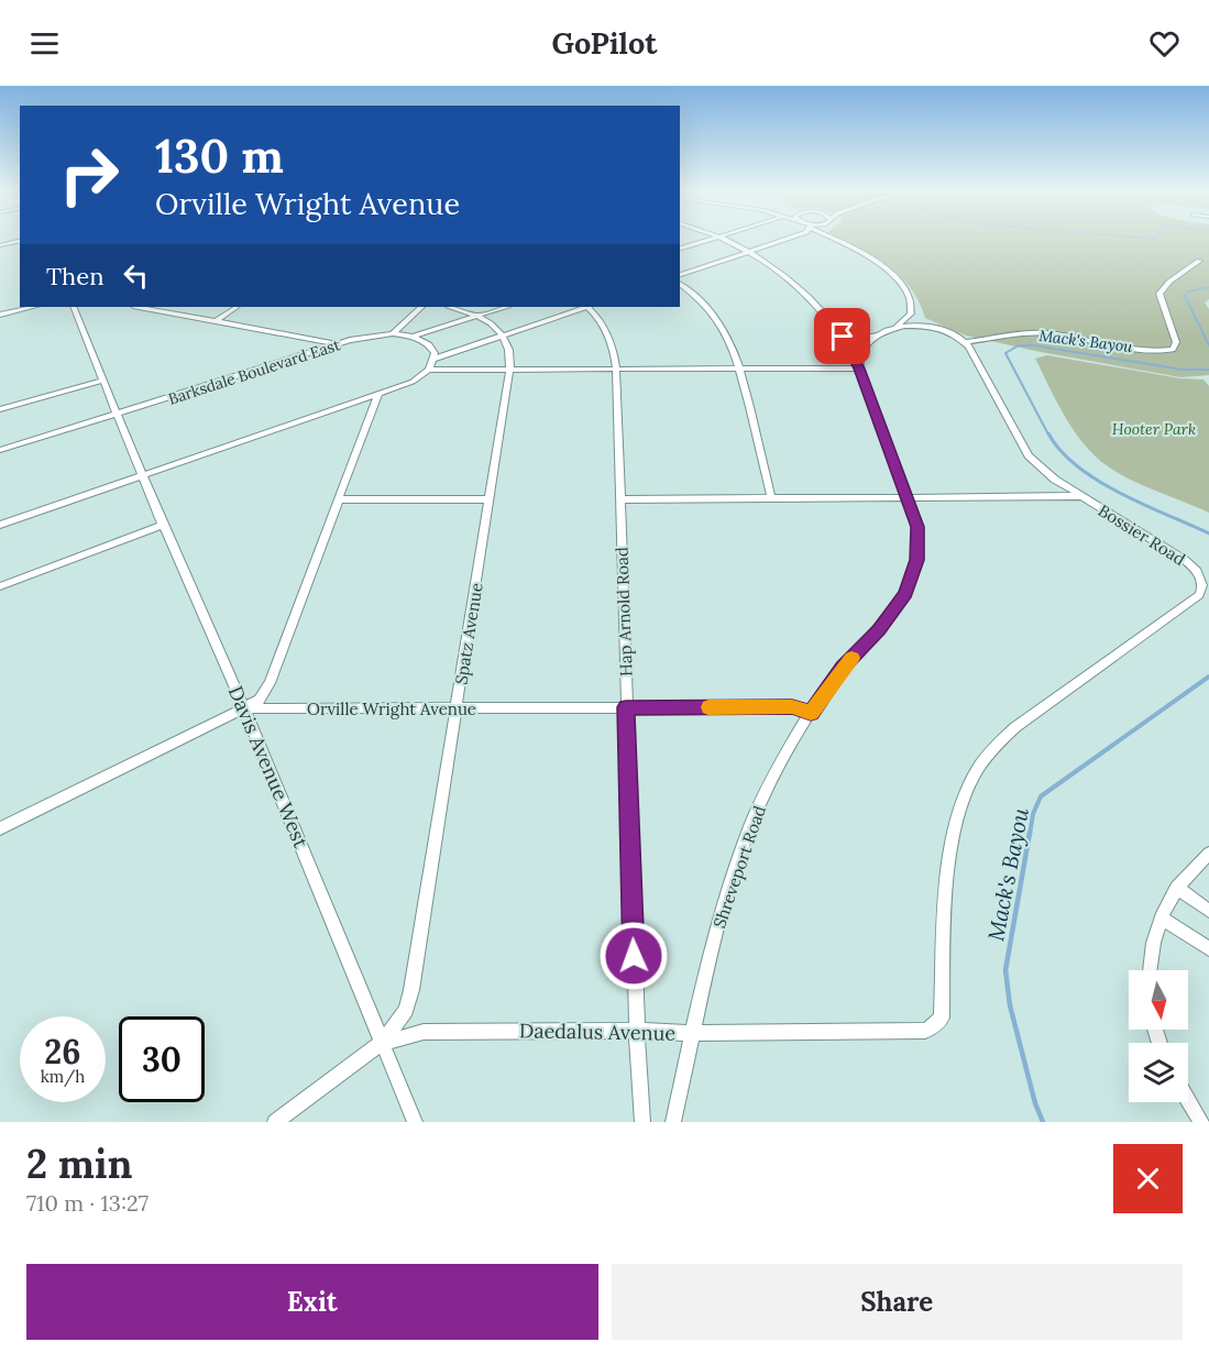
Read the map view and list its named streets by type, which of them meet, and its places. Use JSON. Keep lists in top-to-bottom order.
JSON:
{
  "streets": {
    "street": [
      "Barksdale Boulevard East",
      "Bossier Road",
      "Hap Arnold Road",
      "Spatz Avenue",
      "Orville Wright Avenue",
      "Davis Avenue West",
      "Shreveport Road",
      "Daedalus Avenue"
    ]
  },
  "crossings": [
    ["Barksdale Boulevard East", "Davis Avenue West"],
    ["Bossier Road", "Daedalus Avenue"],
    ["Hap Arnold Road", "Orville Wright Avenue"],
    ["Hap Arnold Road", "Daedalus Avenue"],
    ["Spatz Avenue", "Orville Wright Avenue"],
    ["Spatz Avenue", "Davis Avenue West"],
    ["Spatz Avenue", "Daedalus Avenue"],
    ["Orville Wright Avenue", "Davis Avenue West"],
    ["Orville Wright Avenue", "Shreveport Road"],
    ["Davis Avenue West", "Daedalus Avenue"],
    ["Shreveport Road", "Daedalus Avenue"]
  ],
  "water": ["Mack's Bayou"],
  "parks": ["Hooter Park"],
  "north": "bottom",
  "page": {
    "header": "GoPilot",
    "turn": ["130 m", "Orville Wright Avenue"],
    "then": "Then",
    "speed": "26 km/h",
    "limit": "30",
    "heading": ["2 min", "710 m · 13:27"],
    "buttons": ["Exit", "Share"]
  }
}
